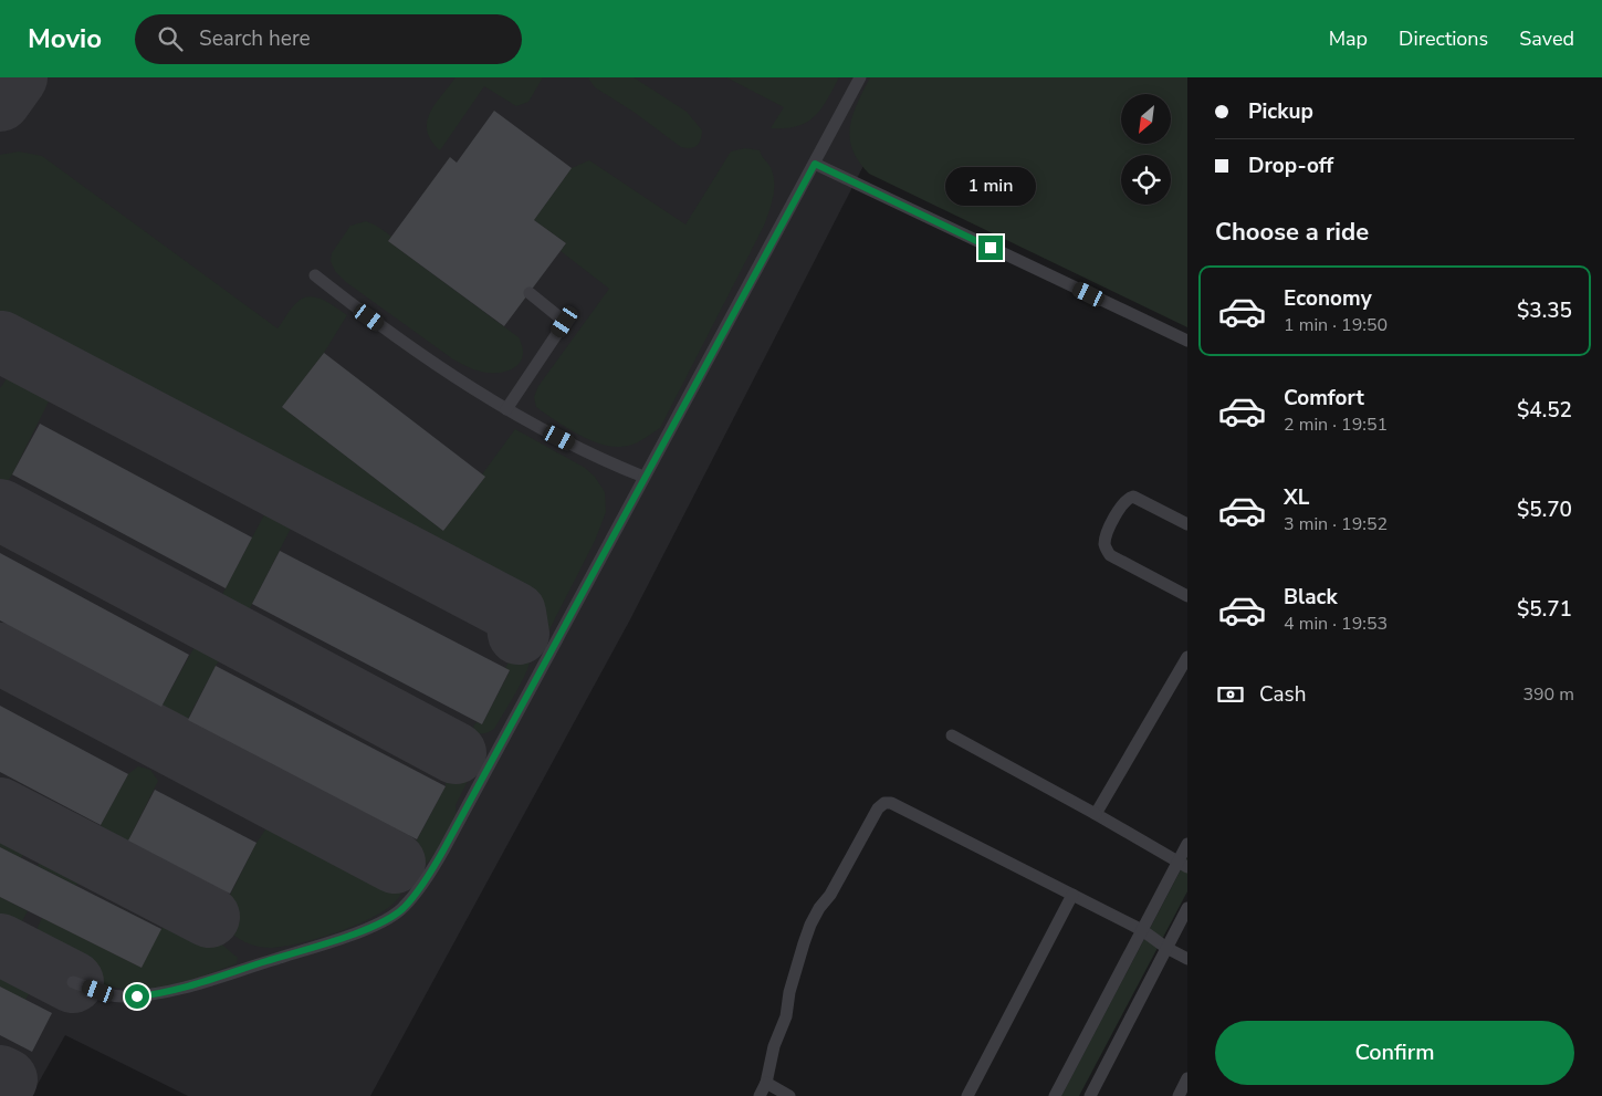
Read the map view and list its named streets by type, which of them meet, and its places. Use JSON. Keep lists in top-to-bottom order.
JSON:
{
  "north": "bottom left",
  "page": {
    "header": "Movio",
    "search": "Search here",
    "nav": ["Map", "Directions", "Saved"],
    "banner": ["Pickup", "Drop-off"],
    "bubble": "1 min",
    "heading": "Choose a ride",
    "list": [
      {
        "name": "Economy",
        "note": "1 min · 19:50",
        "value": "$3.35"
      },
      {
        "name": "Comfort",
        "note": "2 min · 19:51",
        "value": "$4.52"
      },
      {
        "name": "XL",
        "note": "3 min · 19:52",
        "value": "$5.70"
      },
      {
        "name": "Black",
        "note": "4 min · 19:53",
        "value": "$5.71"
      }
    ],
    "pay": ["Cash", "390 m"],
    "buttons": "Confirm"
  }
}
